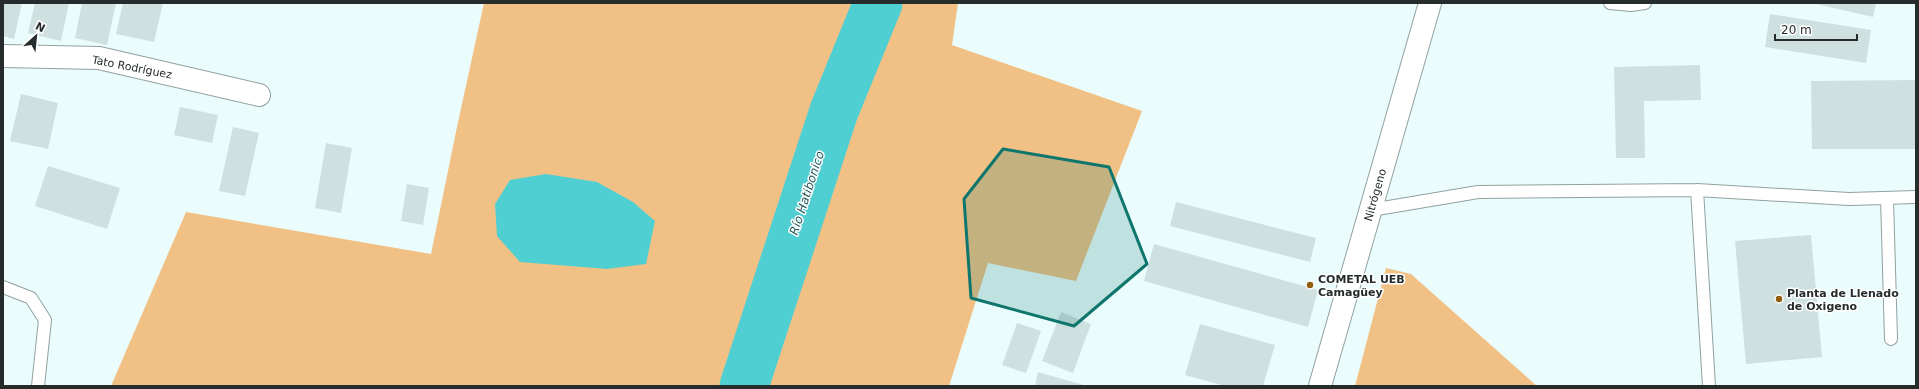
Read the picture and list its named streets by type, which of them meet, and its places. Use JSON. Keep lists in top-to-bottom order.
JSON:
{
  "streets": {
    "street": ["Tato Rodríguez", "Nitrógeno"]
  },
  "water": ["Río Hatibonico"],
  "places": ["COMETAL UEB Camagüey", "Planta de Llenado de Oxigeno"],
  "scale_bar": "20 m",
  "north": "top right"
}
